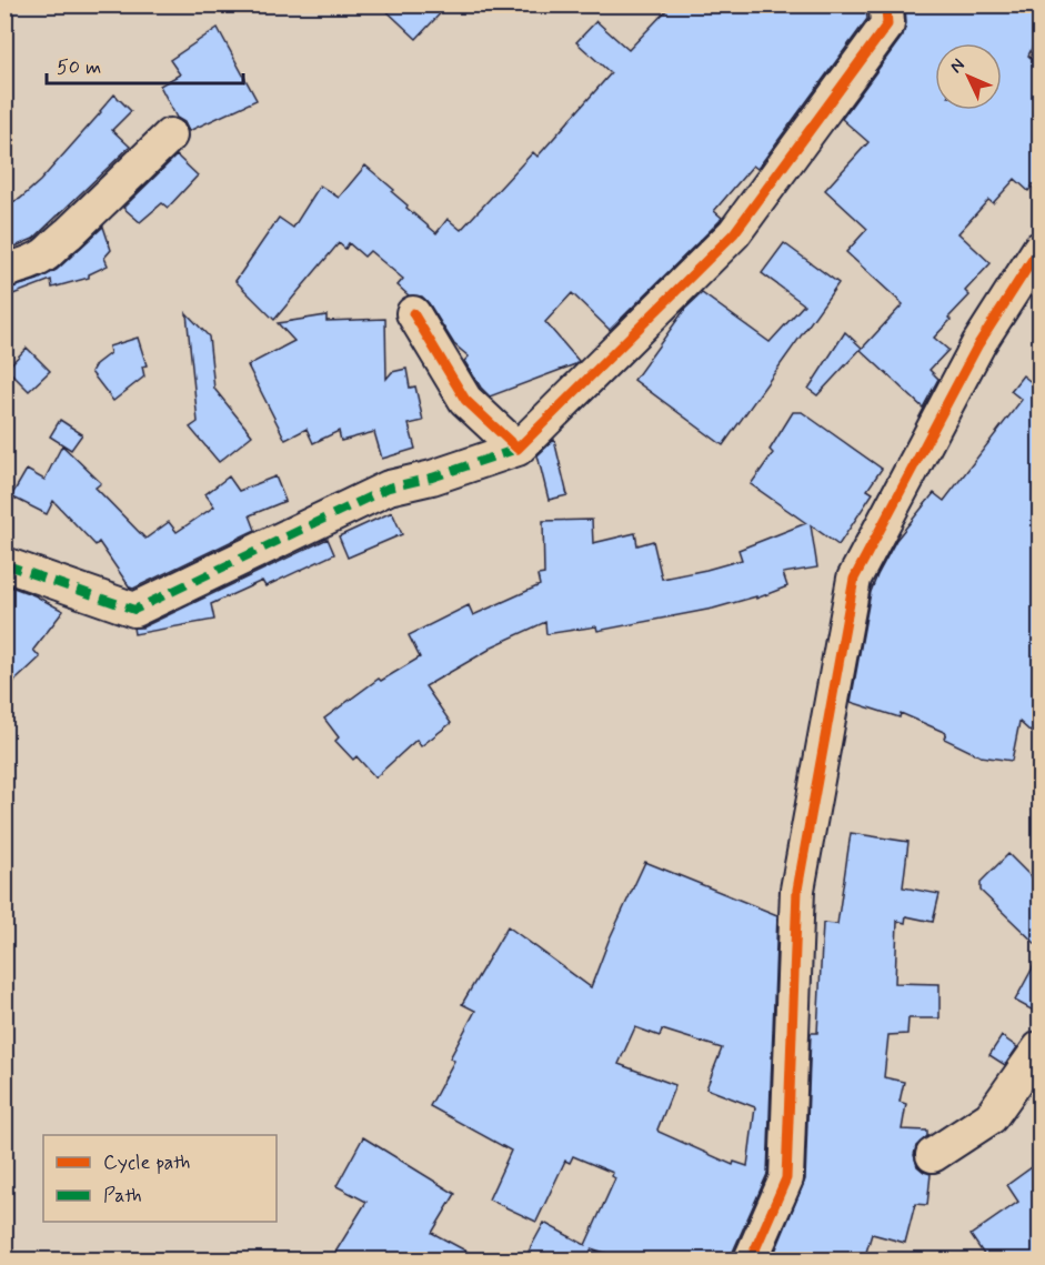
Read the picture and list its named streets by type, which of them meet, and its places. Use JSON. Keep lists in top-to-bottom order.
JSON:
{
  "legend": ["Cycle path", "Path"],
  "scale_bar": "50 m",
  "north": "top left"
}
